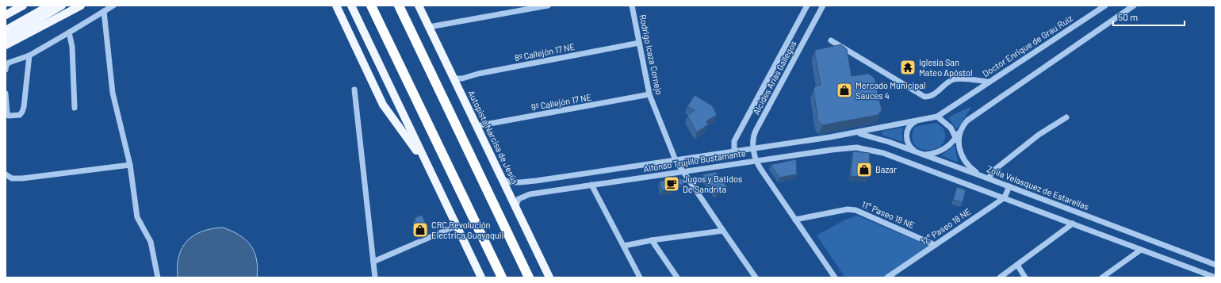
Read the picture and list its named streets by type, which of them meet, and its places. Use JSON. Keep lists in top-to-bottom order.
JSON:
{
  "streets": {
    "main road": ["Autopista Narcisa de Jesús"],
    "street": [
      "Doctor Enrique de Grau Ruiz",
      "8º Callejón 17 NE",
      "Rodrigo Icaza Cornejo",
      "Alcides Arias Gallegos",
      "9º Callejón 17 NE",
      "Alfonso Trujillo Bustamante",
      "Zoila Velasquez de Estarellas",
      "11° Paseo 18 NE",
      "12° Paseo 18 NE"
    ]
  },
  "crossings": [
    ["Doctor Enrique de Grau Ruiz", "Alfonso Trujillo Bustamante"],
    ["Doctor Enrique de Grau Ruiz", "Zoila Velasquez de Estarellas"],
    ["8º Callejón 17 NE", "Rodrigo Icaza Cornejo"],
    ["8º Callejón 17 NE", "Autopista Narcisa de Jesús"],
    ["Rodrigo Icaza Cornejo", "9º Callejón 17 NE"],
    ["Rodrigo Icaza Cornejo", "Alfonso Trujillo Bustamante"],
    ["Alcides Arias Gallegos", "Alfonso Trujillo Bustamante"],
    ["9º Callejón 17 NE", "Autopista Narcisa de Jesús"],
    ["Autopista Narcisa de Jesús", "Alfonso Trujillo Bustamante"],
    ["Alfonso Trujillo Bustamante", "Zoila Velasquez de Estarellas"],
    ["Alfonso Trujillo Bustamante", "12° Paseo 18 NE"],
    ["11° Paseo 18 NE", "12° Paseo 18 NE"]
  ],
  "places": {
    "temple": ["Iglesia San Mateo Apóstol"],
    "shop": ["Mercado Municipal Sauces 4", "Bazar", "CRC Revolución Electrica Guayaquil"],
    "cafe": ["Jugos y Batidos De Sandrita"]
  },
  "scale_bar": "50 m"
}
